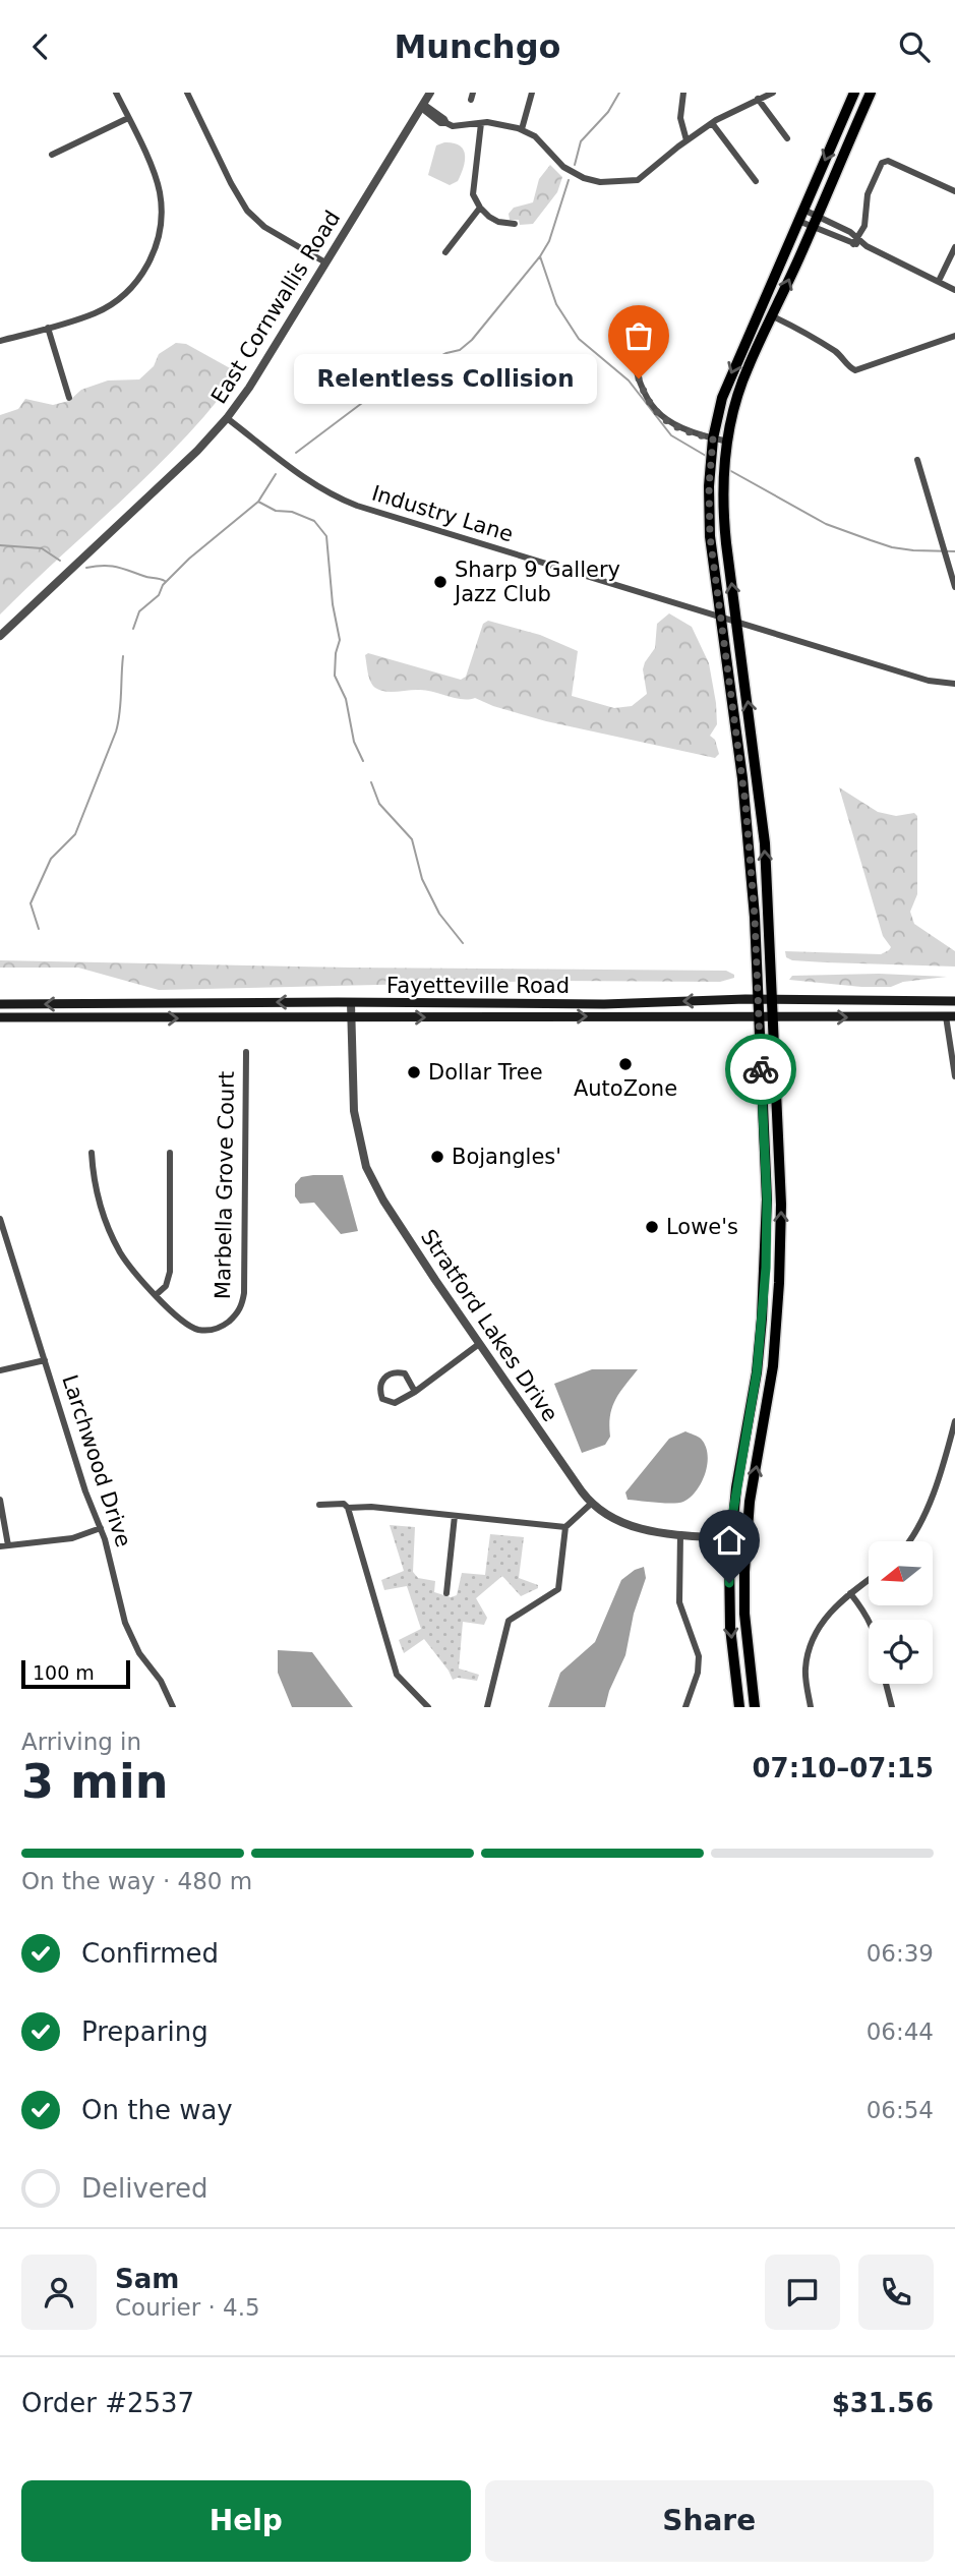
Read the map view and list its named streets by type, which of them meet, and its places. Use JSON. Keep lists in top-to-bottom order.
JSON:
{
  "streets": {
    "main road": ["Fayetteville Road"],
    "street": [
      "East Cornwallis Road",
      "Industry Lane",
      "Marbella Grove Court",
      "Stratford Lakes Drive",
      "Larchwood Drive"
    ]
  },
  "crossings": [
    ["East Cornwallis Road", "Industry Lane"],
    ["Fayetteville Road", "Stratford Lakes Drive"]
  ],
  "places": [
    "Relentless Collision",
    "Sharp 9 Gallery Jazz Club",
    "AutoZone",
    "Dollar Tree",
    "Bojangles'",
    "Lowe's"
  ],
  "scale_bar": "100 m",
  "north": "left",
  "page": {
    "header": "Munchgo",
    "bubble": "Relentless Collision",
    "scale": "100 m",
    "heading": ["3 min", "Arriving in", "07:10–07:15"],
    "panel": [
      "Sam",
      "Courier · 4.5",
      "Order #2537",
      "$31.56"
    ],
    "bar": "On the way · 480 m",
    "list": [
      ["Confirmed", "06:39"],
      ["Preparing", "06:44"],
      ["On the way", "06:54"],
      "Delivered"
    ],
    "buttons": ["Help", "Share"]
  }
}
